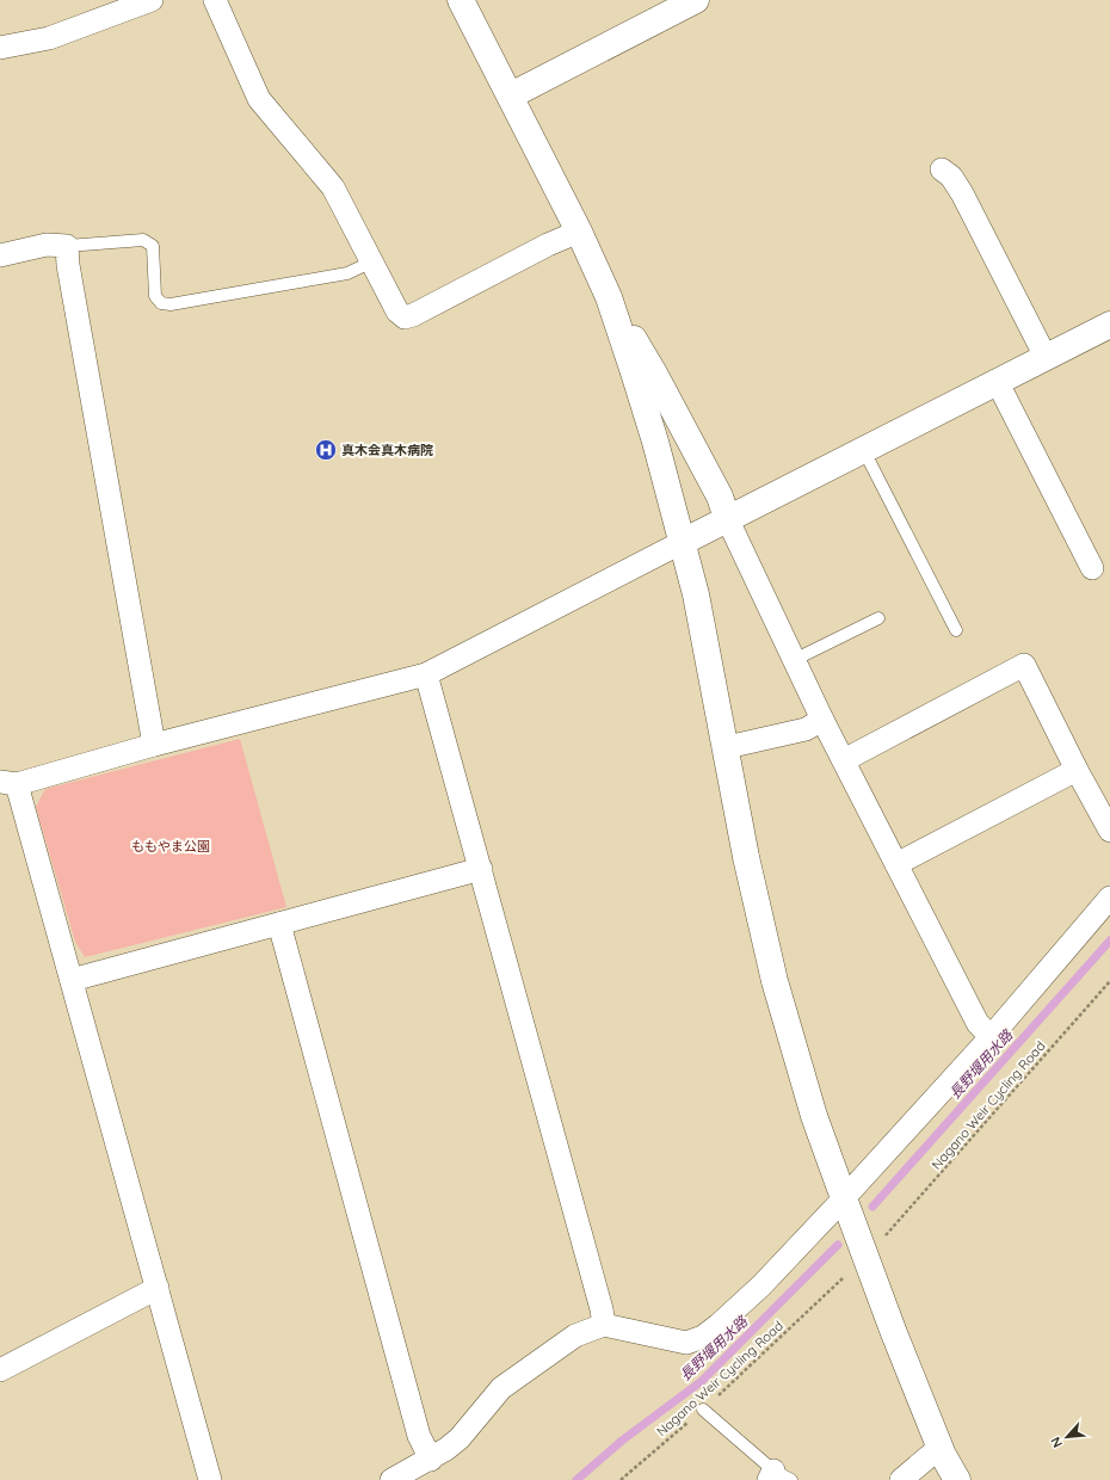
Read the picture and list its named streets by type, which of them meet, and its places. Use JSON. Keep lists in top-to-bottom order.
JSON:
{
  "streets": {
    "path": ["Nagano Weir Cycling Road"]
  },
  "water": ["長野堰用水路"],
  "parks": ["ももやま公園"],
  "places": {
    "hospital": ["真木会真木病院"]
  },
  "north": "bottom left"
}
